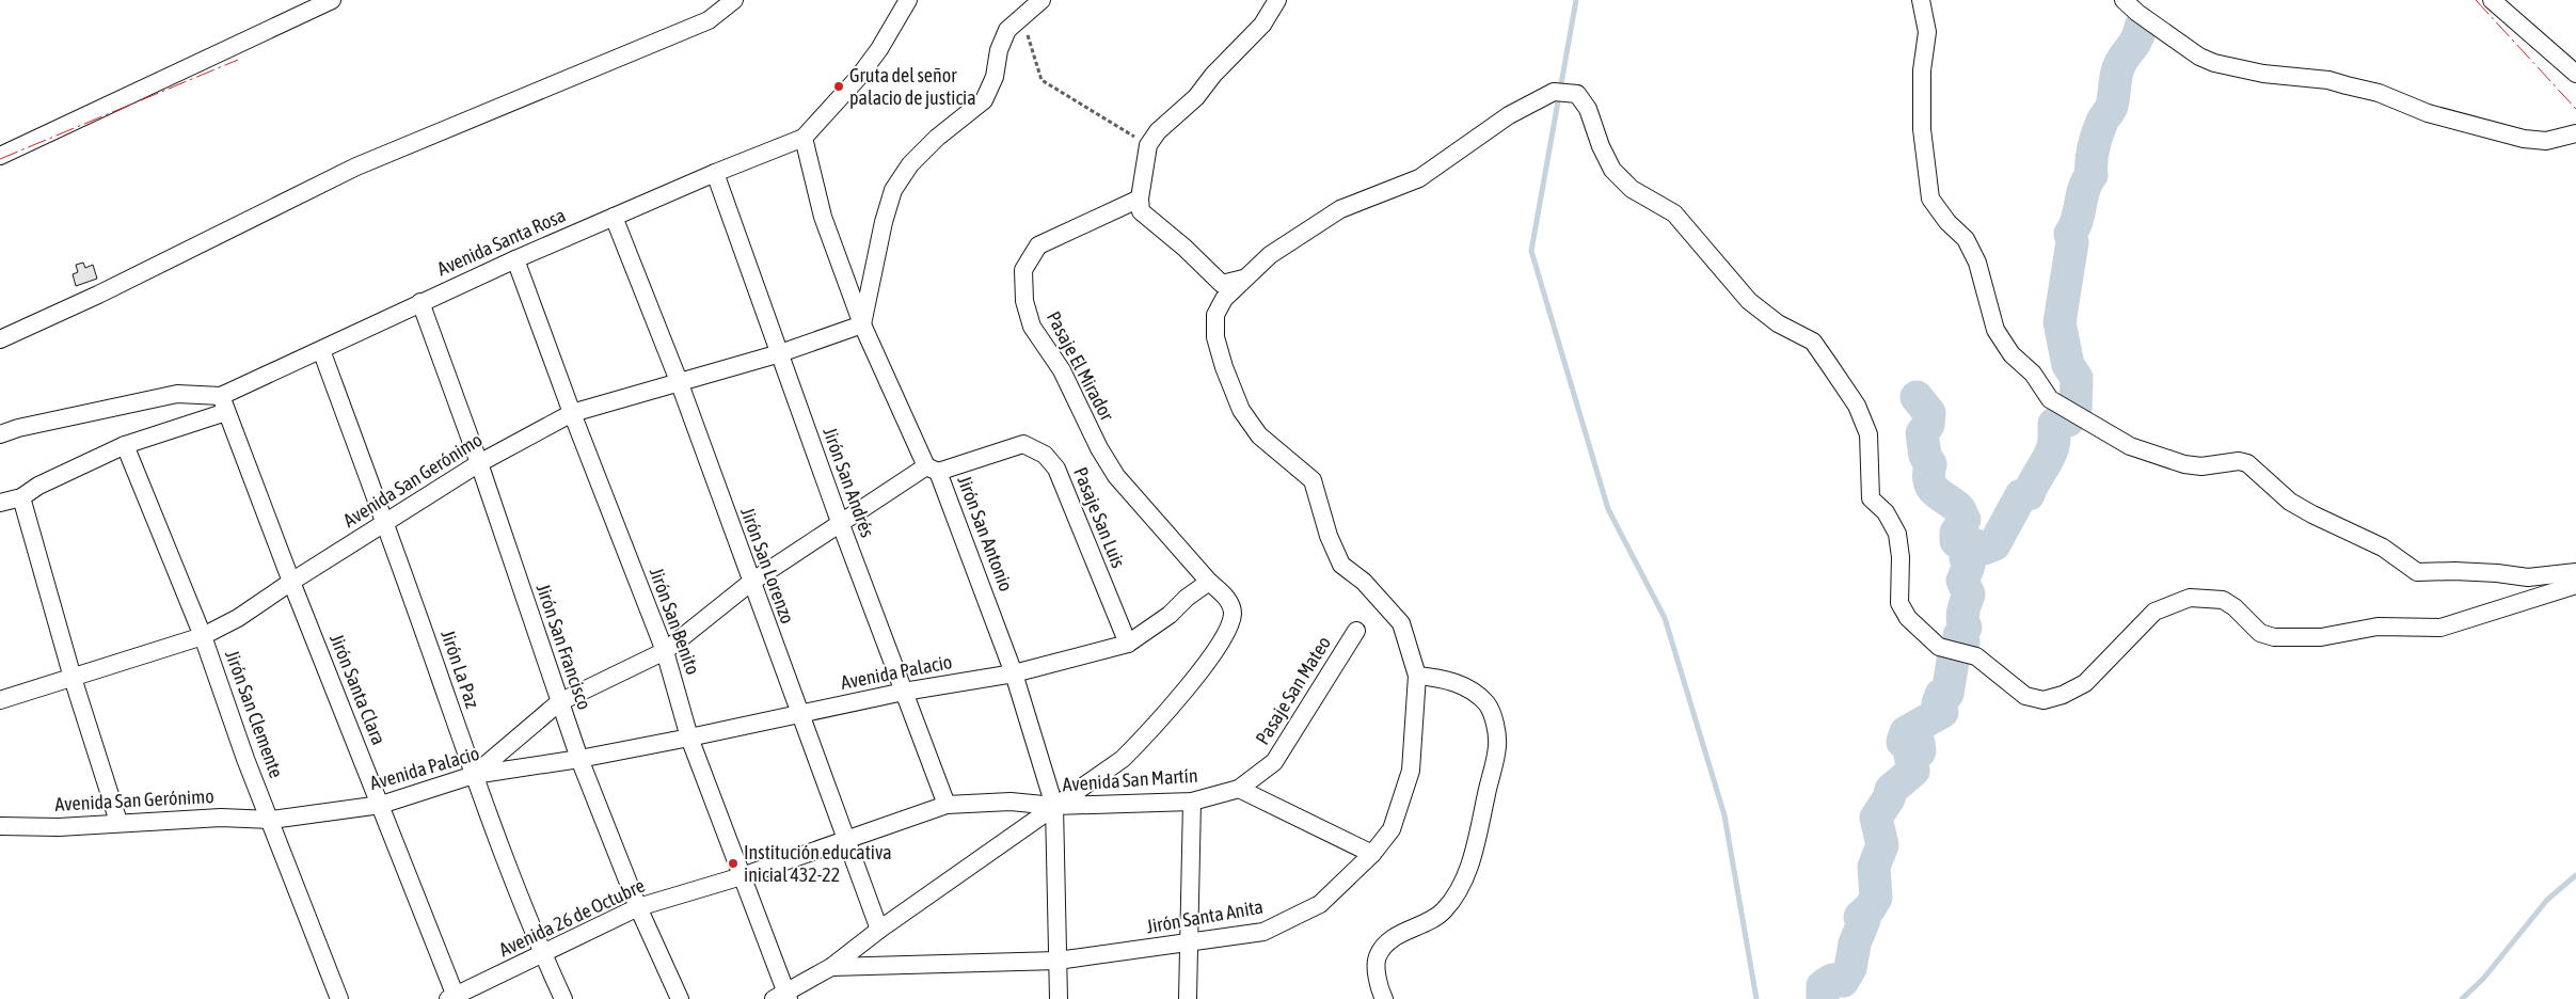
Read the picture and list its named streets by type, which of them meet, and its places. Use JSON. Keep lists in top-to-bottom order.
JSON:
{
  "streets": {
    "street": [
      "Avenida Santa Rosa",
      "Pasaje El Mirador",
      "Avenida San Gerónimo",
      "Jirón San Andrés",
      "Pasaje San Luis",
      "Jirón San Antonio",
      "Jirón San Lorenzo",
      "Jirón San Benito",
      "Jirón San Francisco",
      "Jirón La Paz",
      "Avenida Palacio",
      "Jirón Santa Clara",
      "Pasaje San Mateo",
      "Jirón San Clemente",
      "Avenida San Martín",
      "Jirón Santa Anita",
      "Avenida 26 de Octubre"
    ]
  },
  "crossings": [
    ["Avenida Santa Rosa", "Jirón San Andrés"],
    ["Avenida Santa Rosa", "Jirón San Antonio"],
    ["Avenida Santa Rosa", "Jirón San Lorenzo"],
    ["Avenida Santa Rosa", "Jirón San Benito"],
    ["Avenida Santa Rosa", "Jirón San Francisco"],
    ["Avenida Santa Rosa", "Jirón La Paz"],
    ["Avenida Santa Rosa", "Jirón Santa Clara"],
    ["Avenida Santa Rosa", "Jirón San Clemente"],
    ["Pasaje El Mirador", "Avenida Palacio"],
    ["Avenida San Gerónimo", "Jirón San Andrés"],
    ["Avenida San Gerónimo", "Jirón San Antonio"],
    ["Avenida San Gerónimo", "Jirón San Lorenzo"],
    ["Avenida San Gerónimo", "Jirón San Benito"],
    ["Avenida San Gerónimo", "Jirón San Francisco"],
    ["Avenida San Gerónimo", "Jirón La Paz"],
    ["Avenida San Gerónimo", "Avenida Palacio"],
    ["Avenida San Gerónimo", "Jirón Santa Clara"],
    ["Avenida San Gerónimo", "Jirón San Clemente"],
    ["Jirón San Andrés", "Pasaje San Luis"],
    ["Jirón San Andrés", "Avenida Palacio"],
    ["Jirón San Andrés", "Avenida 26 de Octubre"],
    ["Pasaje San Luis", "Jirón San Antonio"],
    ["Pasaje San Luis", "Jirón San Lorenzo"],
    ["Pasaje San Luis", "Jirón San Benito"],
    ["Pasaje San Luis", "Jirón San Francisco"],
    ["Pasaje San Luis", "Jirón La Paz"],
    ["Pasaje San Luis", "Avenida Palacio"],
    ["Jirón San Antonio", "Avenida Palacio"],
    ["Jirón San Antonio", "Avenida San Martín"],
    ["Jirón San Antonio", "Jirón Santa Anita"],
    ["Jirón San Antonio", "Avenida 26 de Octubre"],
    ["Jirón San Lorenzo", "Avenida Palacio"],
    ["Jirón San Lorenzo", "Avenida San Martín"],
    ["Jirón San Lorenzo", "Avenida 26 de Octubre"],
    ["Jirón San Benito", "Avenida Palacio"],
    ["Jirón San Benito", "Avenida San Martín"],
    ["Jirón San Benito", "Avenida 26 de Octubre"],
    ["Jirón San Francisco", "Avenida Palacio"],
    ["Jirón San Francisco", "Avenida 26 de Octubre"],
    ["Jirón La Paz", "Avenida Palacio"],
    ["Jirón La Paz", "Avenida 26 de Octubre"],
    ["Avenida Palacio", "Jirón Santa Clara"],
    ["Avenida Palacio", "Jirón San Clemente"],
    ["Jirón Santa Clara", "Avenida 26 de Octubre"],
    ["Pasaje San Mateo", "Avenida San Martín"],
    ["Avenida San Martín", "Jirón Santa Anita"],
    ["Avenida San Martín", "Avenida 26 de Octubre"]
  ],
  "places": ["Gruta del señor palacio de justicia", "Institución educativa inicial 432-22"]
}
